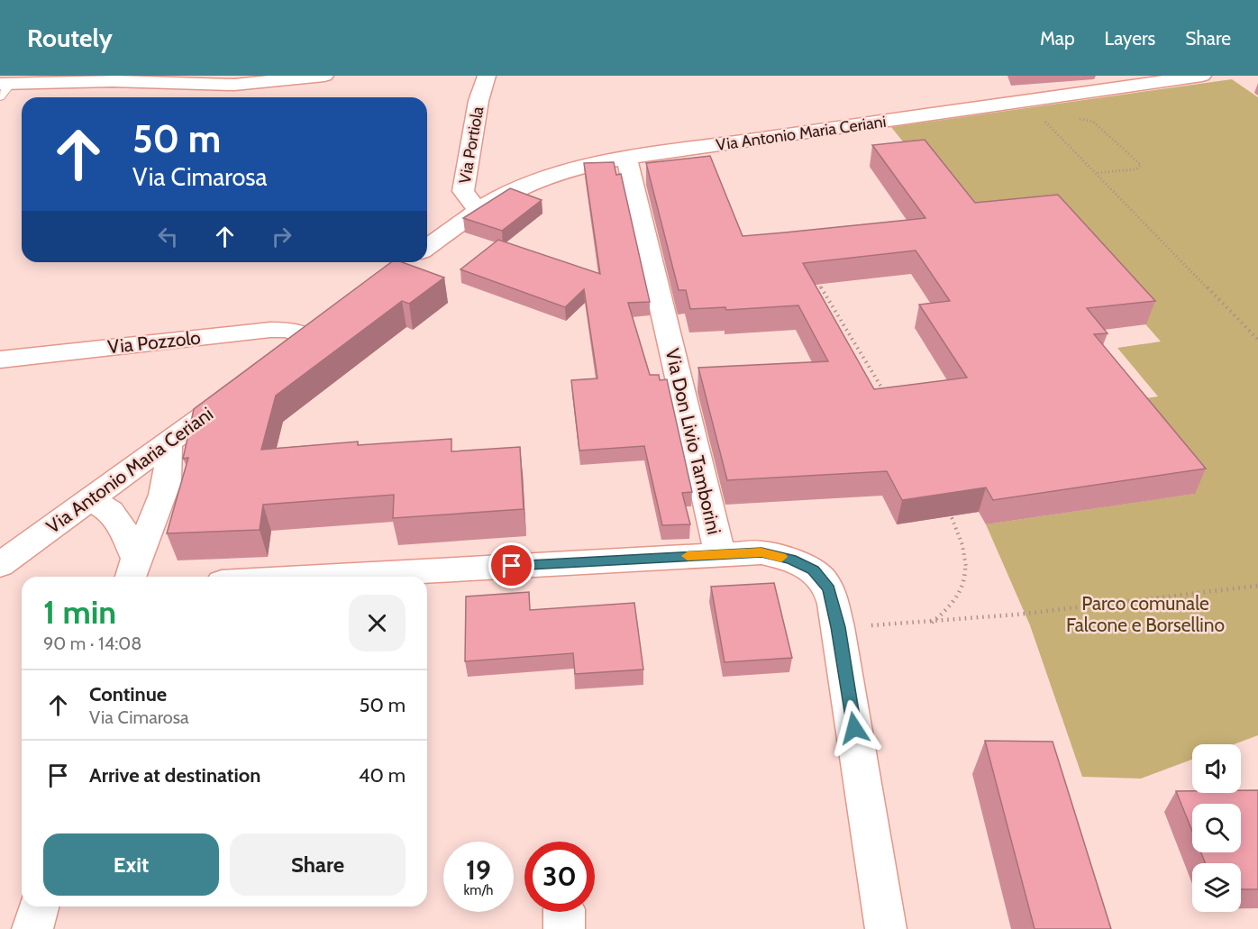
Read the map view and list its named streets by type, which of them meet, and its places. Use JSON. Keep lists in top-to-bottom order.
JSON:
{
  "streets": {
    "street": [
      "Via Antonio Maria Ceriani",
      "Via Portiola",
      "Via Pozzolo",
      "Via Don Livio Tamborini"
    ]
  },
  "crossings": [
    ["Via Antonio Maria Ceriani", "Via Portiola"],
    ["Via Antonio Maria Ceriani", "Via Don Livio Tamborini"]
  ],
  "parks": ["Parco comunale Falcone e Borsellino"],
  "page": {
    "header": "Routely",
    "nav": ["Map", "Layers", "Share"],
    "turn": ["50 m", "Via Cimarosa"],
    "heading": ["1 min", "90 m · 14:08"],
    "list": [
      {
        "name": "Continue",
        "note": "Via Cimarosa",
        "value": "50 m"
      },
      {
        "name": "Arrive at destination",
        "value": "40 m"
      }
    ],
    "buttons": ["Exit", "Share"],
    "speed": "19 km/h",
    "limit": "30"
  }
}
